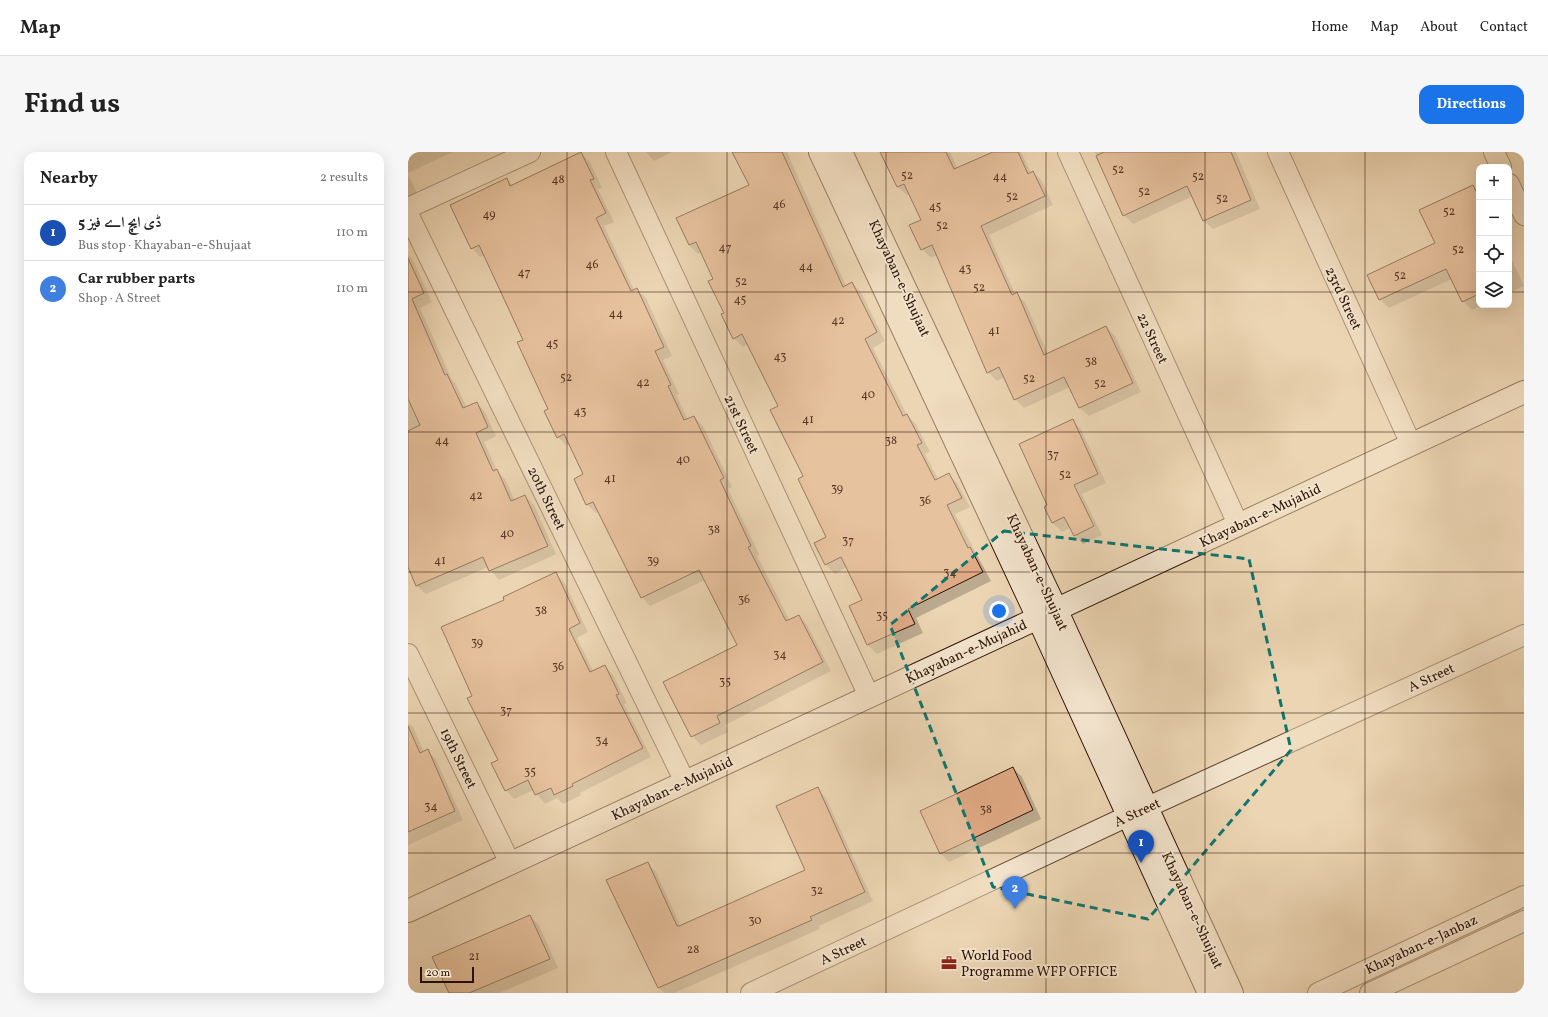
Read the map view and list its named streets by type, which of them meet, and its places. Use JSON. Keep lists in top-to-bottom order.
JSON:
{
  "streets": {
    "main road": ["Khayaban-e-Shujaat", "Khayaban-e-Mujahid"],
    "street": [
      "23rd Street",
      "22 Street",
      "21st Street",
      "20th Street",
      "A Street",
      "19th Street",
      "Khayaban-e-Janbaz"
    ]
  },
  "crossings": [
    ["Khayaban-e-Shujaat", "Khayaban-e-Mujahid"],
    ["Khayaban-e-Shujaat", "A Street"],
    ["23rd Street", "Khayaban-e-Mujahid"],
    ["22 Street", "Khayaban-e-Mujahid"],
    ["21st Street", "Khayaban-e-Mujahid"],
    ["20th Street", "Khayaban-e-Mujahid"],
    ["Khayaban-e-Mujahid", "19th Street"]
  ],
  "places": {
    "office": ["World Food Programme WFP OFFICE"]
  },
  "house_numbers": [
    "52",
    "52",
    "44",
    "52",
    "48",
    "52",
    "52",
    "52",
    "46",
    "45",
    "52",
    "49",
    "52",
    "47",
    "52",
    "46",
    "44",
    "43",
    "47",
    "52",
    "52",
    "52",
    "45",
    "44",
    "42",
    "41",
    "45",
    "43",
    "38",
    "52",
    "52",
    "42",
    "52",
    "40",
    "43",
    "41",
    "44",
    "38",
    "37",
    "40",
    "52",
    "41",
    "39",
    "42",
    "36",
    "38",
    "40",
    "37",
    "41",
    "39",
    "34",
    "36",
    "38",
    "35",
    "39",
    "34",
    "36",
    "35",
    "37",
    "34",
    "35",
    "34",
    "38",
    "32",
    "30",
    "28",
    "21"
  ],
  "scale_bar": "20 m",
  "page": {
    "header": "Map",
    "nav": [
      "Home",
      "Map",
      "About",
      "Contact"
    ],
    "title": "Find us",
    "buttons": "Directions",
    "heading": ["Nearby", "2 results"],
    "map_buttons": ["+", "−"],
    "list": [
      {
        "mark": "1",
        "name": "5 ڈی ایچ اے فیز",
        "note": "Bus stop · Khayaban-e-Shujaat",
        "value": "110 m"
      },
      {
        "mark": "2",
        "name": "Car rubber parts",
        "note": "Shop · A Street",
        "value": "110 m"
      }
    ],
    "pins": ["1", "2"],
    "scale": "20 m"
  }
}
